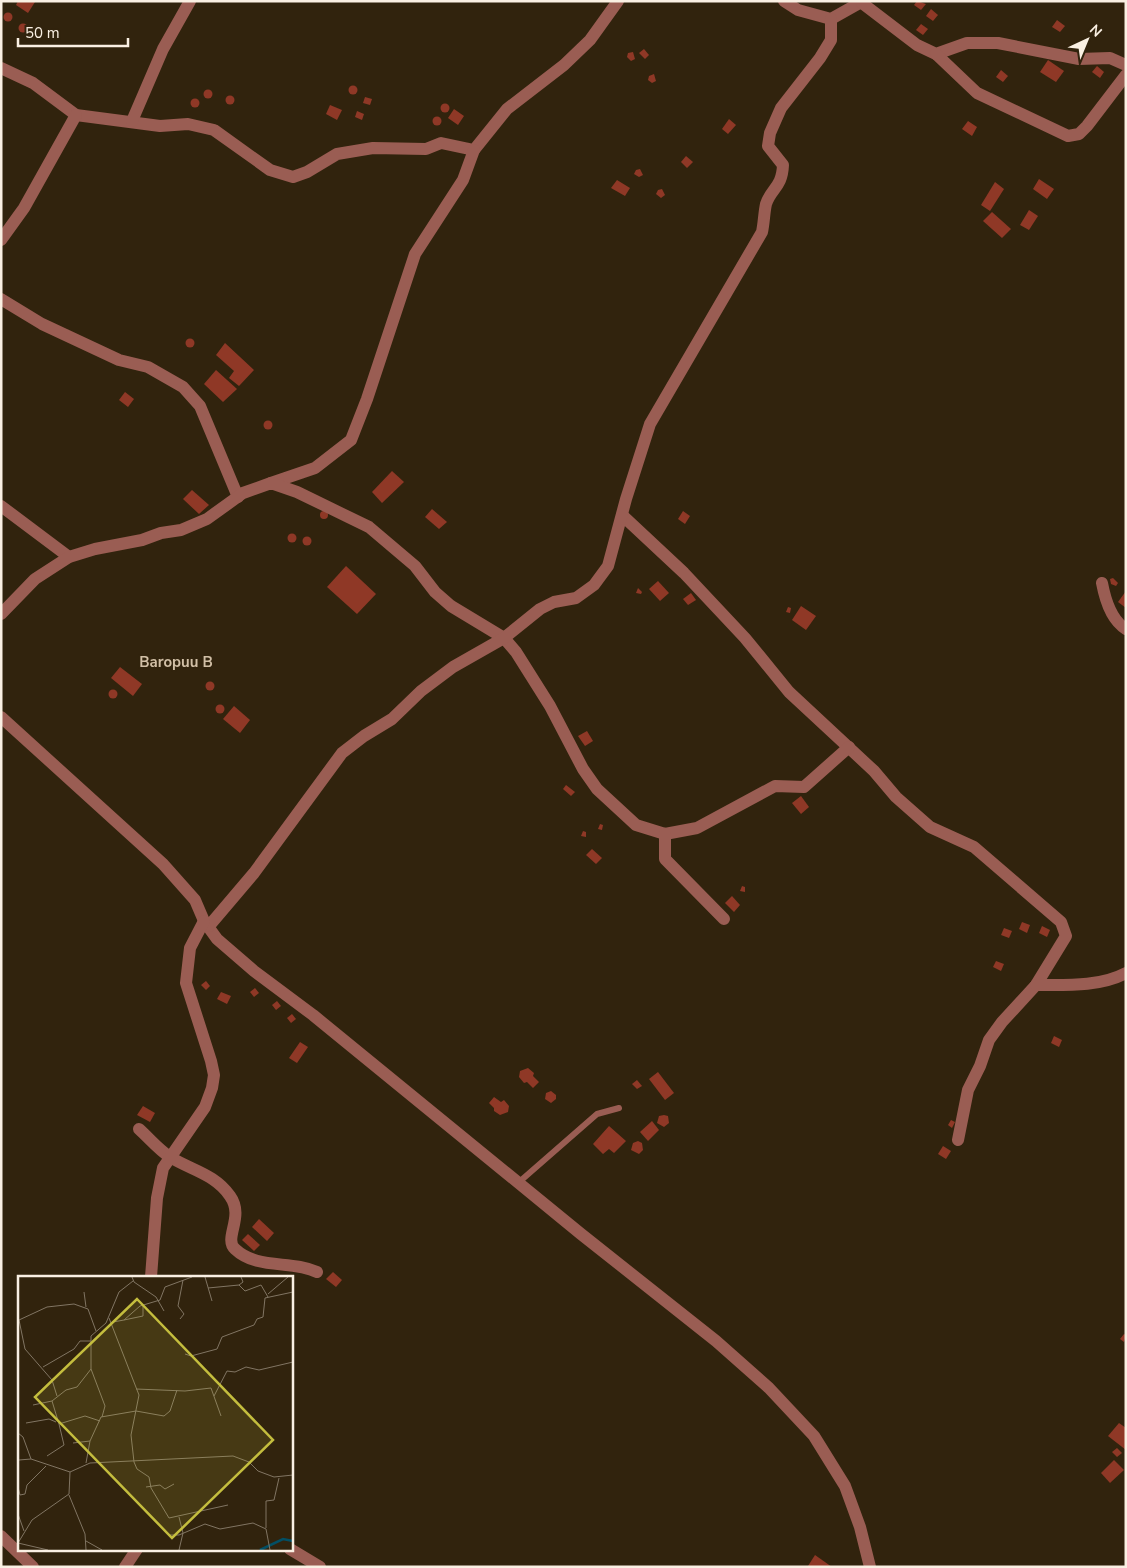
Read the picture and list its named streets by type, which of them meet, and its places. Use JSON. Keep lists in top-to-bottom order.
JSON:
{
  "districts": ["Baropuu B"],
  "scale_bar": "50 m",
  "north": "top right"
}
